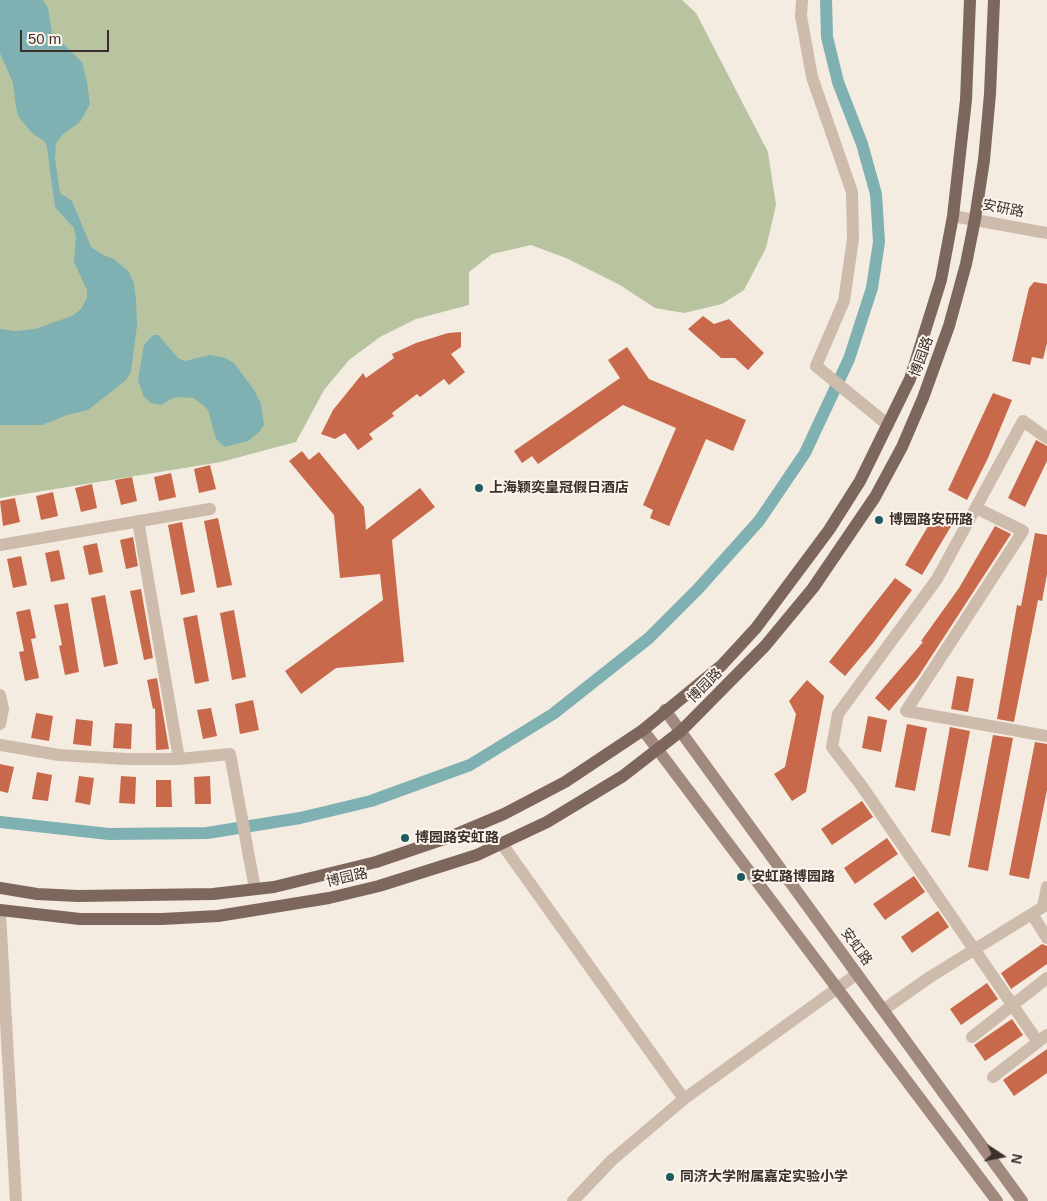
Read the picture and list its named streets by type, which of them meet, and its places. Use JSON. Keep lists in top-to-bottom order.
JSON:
{
  "streets": {
    "main road": ["博园路", "安虹路"],
    "street": ["安研路"]
  },
  "crossings": [
    ["安研路", "博园路"],
    ["博园路", "安虹路"]
  ],
  "places": [
    "上海颖奕皇冠假日酒店",
    "博园路安研路",
    "博园路安虹路",
    "安虹路博园路",
    "同济大学附属嘉定实验小学"
  ],
  "scale_bar": "50 m",
  "north": "right"
}
